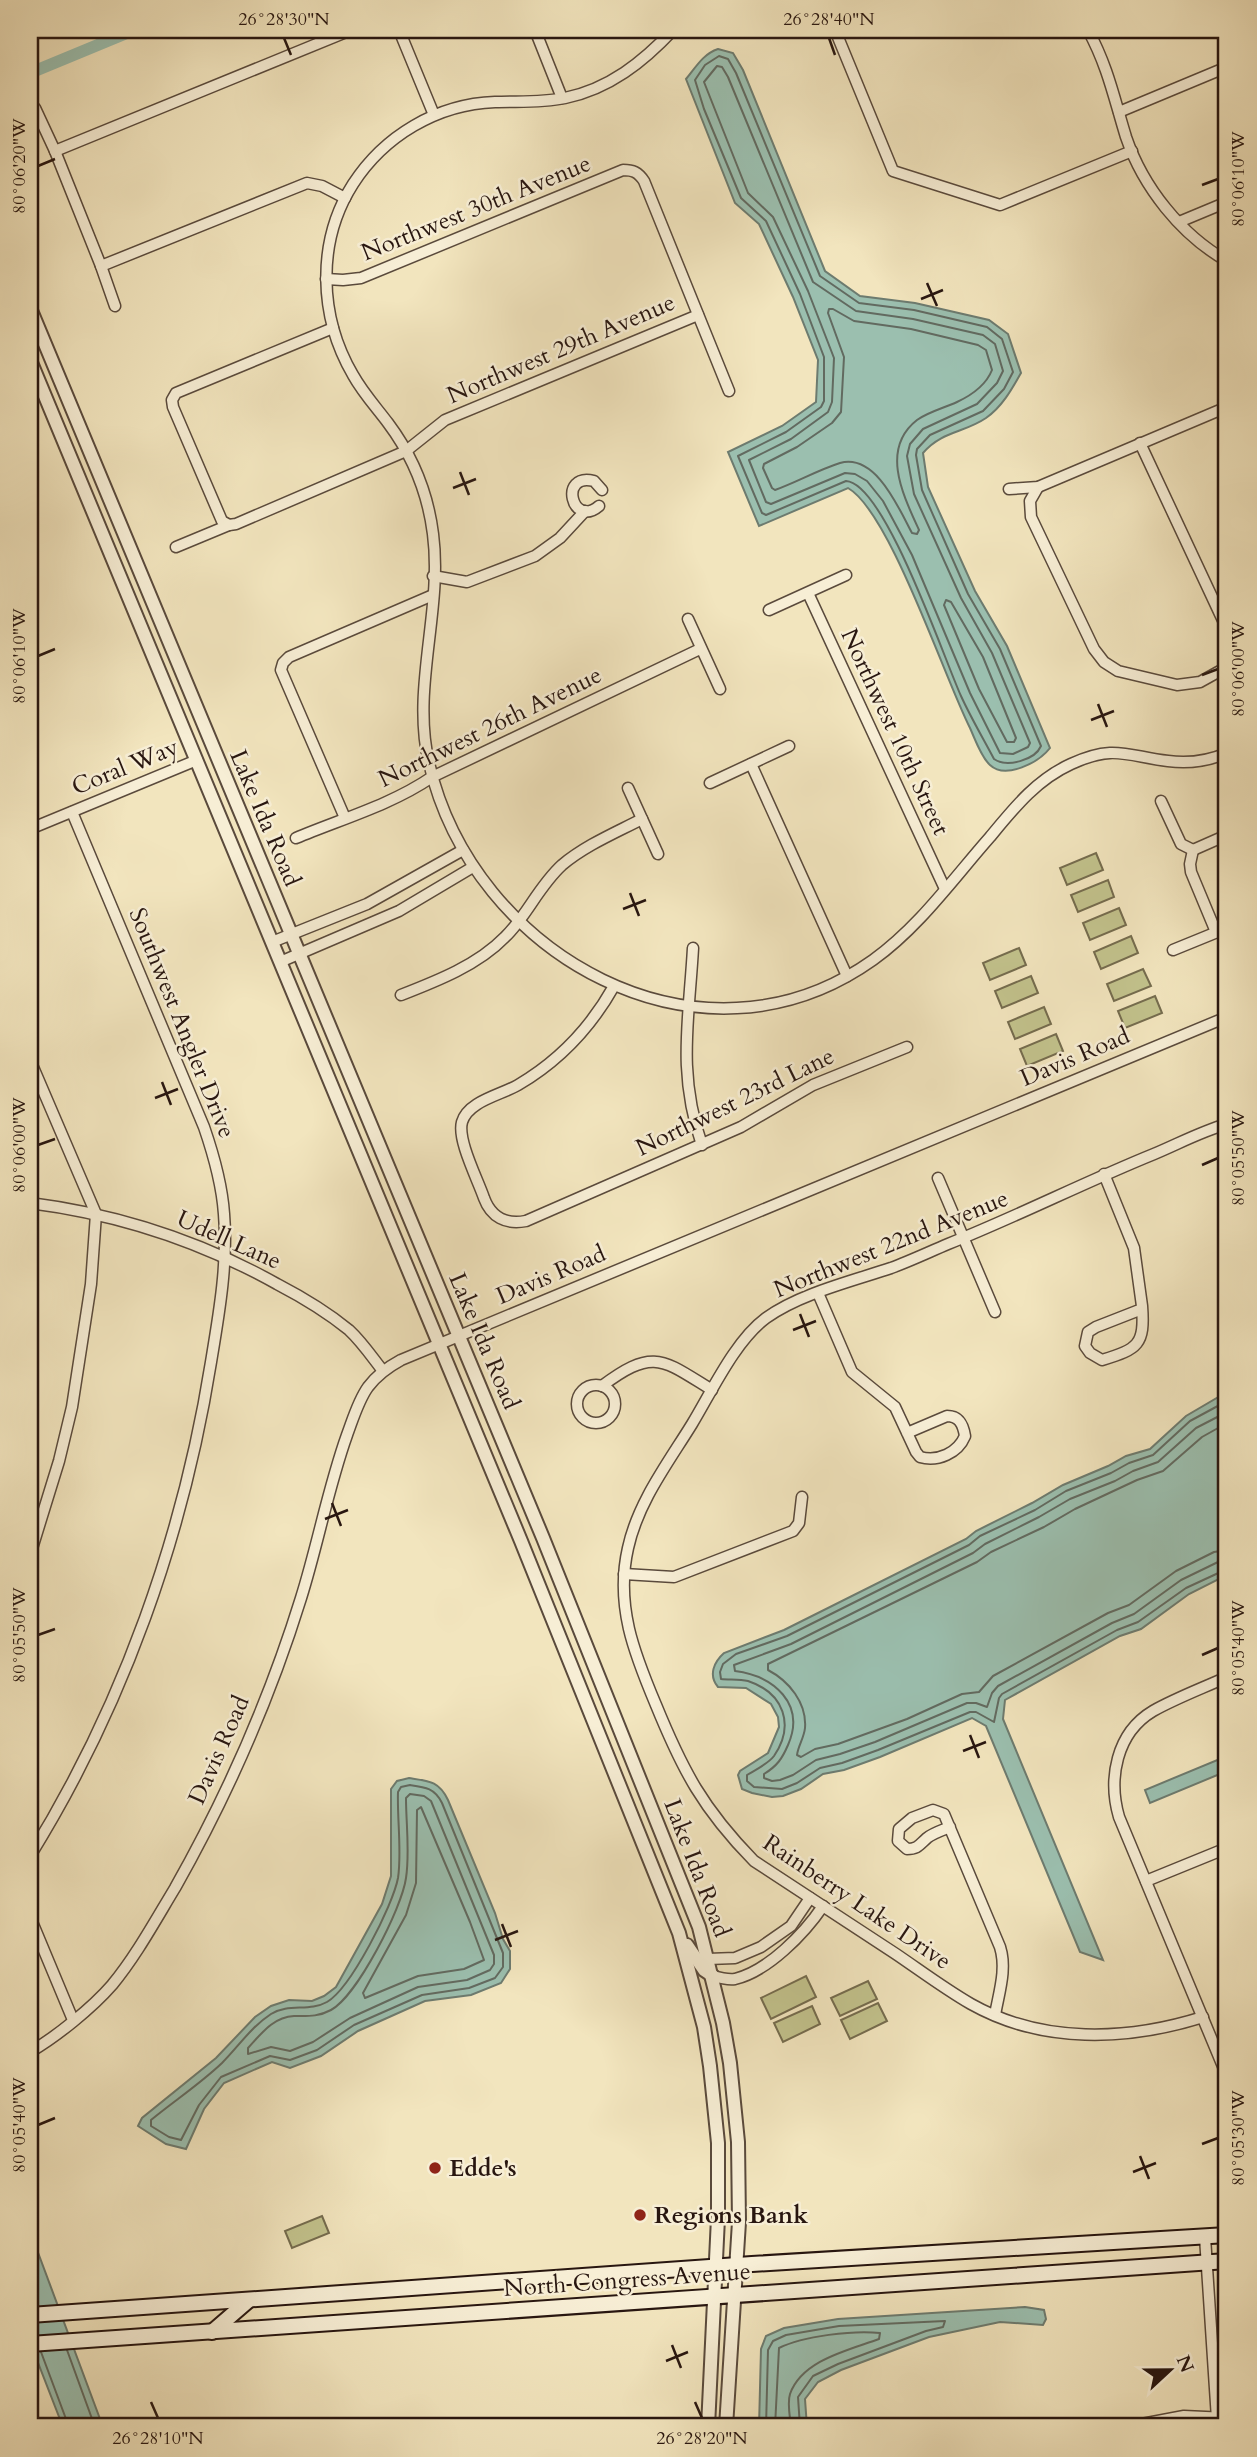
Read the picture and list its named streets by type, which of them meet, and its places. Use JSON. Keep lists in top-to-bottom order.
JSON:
{
  "streets": {
    "main road": ["North Congress Avenue"],
    "street": [
      "Northwest 30th Avenue",
      "Northwest 29th Avenue",
      "Northwest 26th Avenue",
      "Northwest 10th Street",
      "Coral Way",
      "Lake Ida Road",
      "Southwest Angler Drive",
      "Davis Road",
      "Northwest 23rd Lane",
      "Udell Lane",
      "Northwest 22nd Avenue",
      "Rainberry Lake Drive"
    ]
  },
  "crossings": [
    ["Northwest 30th Avenue", "Northwest 29th Avenue"],
    ["Coral Way", "Lake Ida Road"],
    ["Coral Way", "Southwest Angler Drive"],
    ["Lake Ida Road", "Davis Road"],
    ["Lake Ida Road", "North Congress Avenue"],
    ["Southwest Angler Drive", "Udell Lane"],
    ["Davis Road", "Udell Lane"],
    ["Northwest 22nd Avenue", "Rainberry Lake Drive"]
  ],
  "places": ["Edde's", "Regions Bank"],
  "north": "right",
  "coordinates": [
    "26°28'30\"N",
    "26°28'40\"N",
    "80°06'20\"W",
    "80°06'10\"W",
    "80°06'00\"W",
    "80°05'50\"W",
    "80°05'40\"W",
    "80°05'30\"W",
    "26°28'10\"N",
    "26°28'20\"N"
  ]
}
